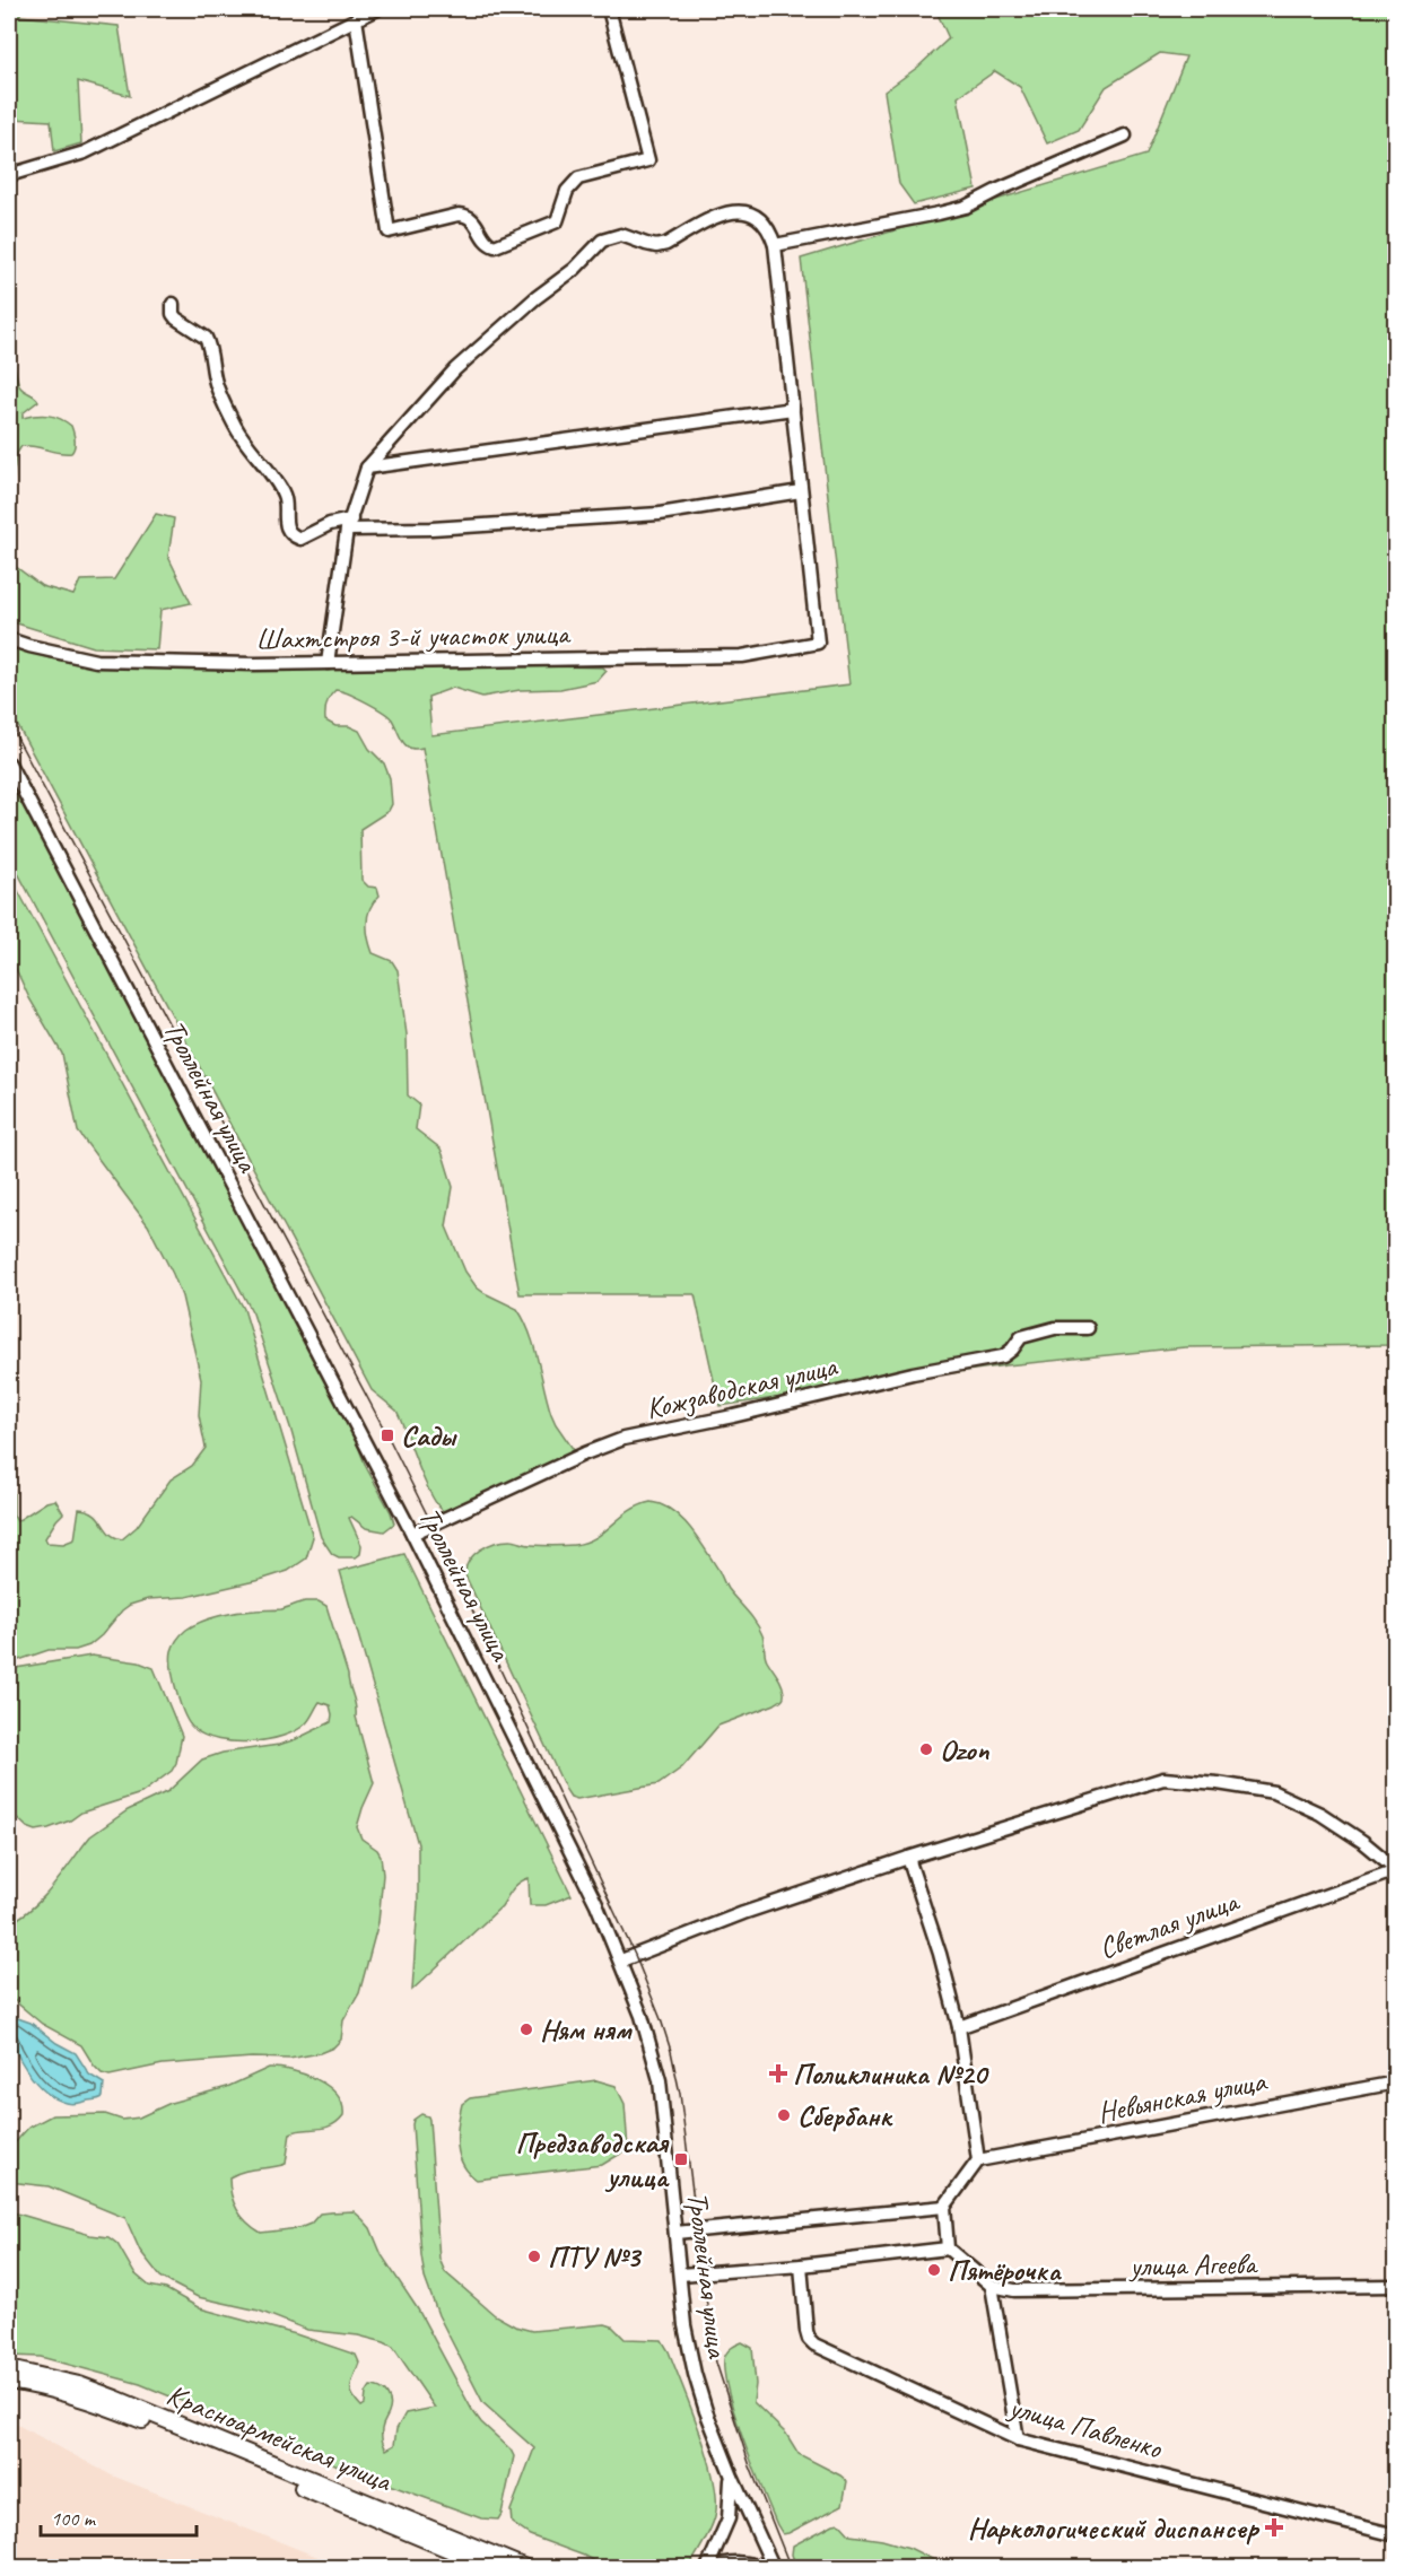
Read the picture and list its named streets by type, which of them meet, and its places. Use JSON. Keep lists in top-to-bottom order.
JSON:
{
  "streets": {
    "main road": ["Красноармейская улица"],
    "street": [
      "Шахтстроя 3-й участок улица",
      "Троллейная улица",
      "Кожзаводская улица",
      "Светлая улица",
      "Невьянская улица",
      "улица Агеева",
      "улица Павленко"
    ]
  },
  "crossings": [
    ["Троллейная улица", "Кожзаводская улица"]
  ],
  "places": {
    "transit": ["Сады", "Предзаводская улица"],
    "other": [
      "Ozon",
      "Ням ням",
      "Сбербанк",
      "ПТУ №3",
      "Пятёрочка"
    ],
    "health": ["Поликлиника №20", "Наркологический диспансер"]
  },
  "scale_bar": "100 m"
}
